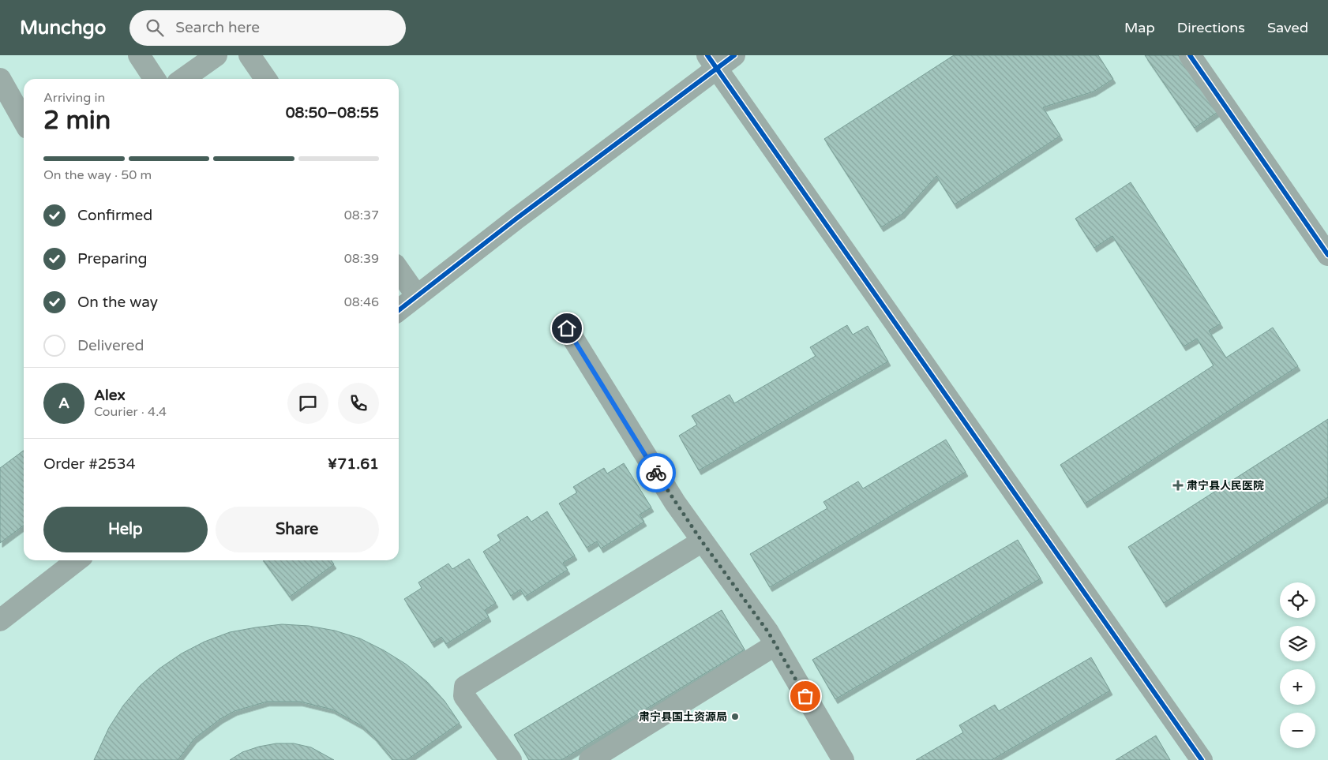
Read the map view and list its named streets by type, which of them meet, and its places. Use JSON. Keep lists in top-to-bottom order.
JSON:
{
  "places": {
    "health": ["肃宁县人民医院"],
    "other": ["肃宁县国土资源局"]
  },
  "page": {
    "header": "Munchgo",
    "search": "Search here",
    "nav": ["Map", "Directions", "Saved"],
    "heading": ["2 min", "Arriving in", "08:50–08:55"],
    "panel": [
      "Alex",
      "Courier · 4.4",
      "Order #2534",
      "¥71.61"
    ],
    "bar": "On the way · 50 m",
    "list": [
      ["Confirmed", "08:37"],
      ["Preparing", "08:39"],
      ["On the way", "08:46"],
      "Delivered"
    ],
    "round": "A",
    "buttons": ["Help", "Share"],
    "map_buttons": ["+", "−"]
  }
}
